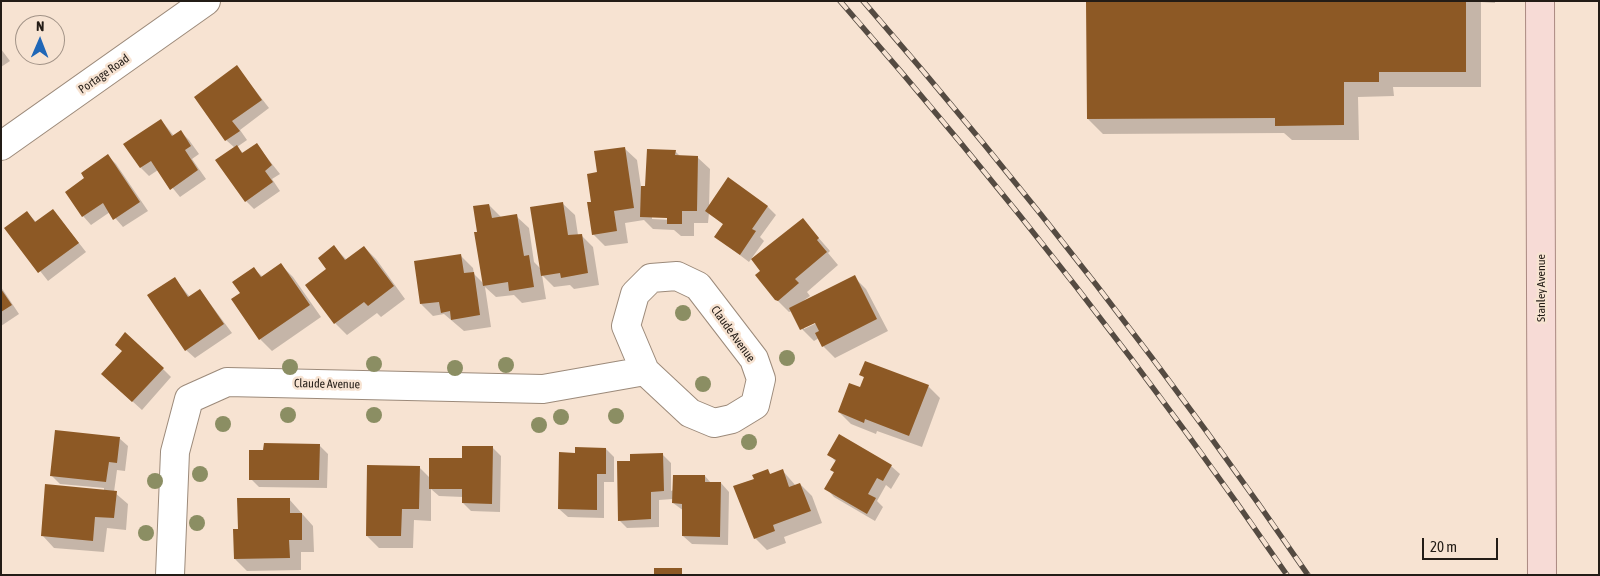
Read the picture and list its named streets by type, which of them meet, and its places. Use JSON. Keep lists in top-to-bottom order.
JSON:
{
  "streets": {
    "main road": ["Stanley Avenue"],
    "street": ["Portage Road", "Claude Avenue"]
  },
  "scale_bar": "20 m",
  "north": "top"
}
